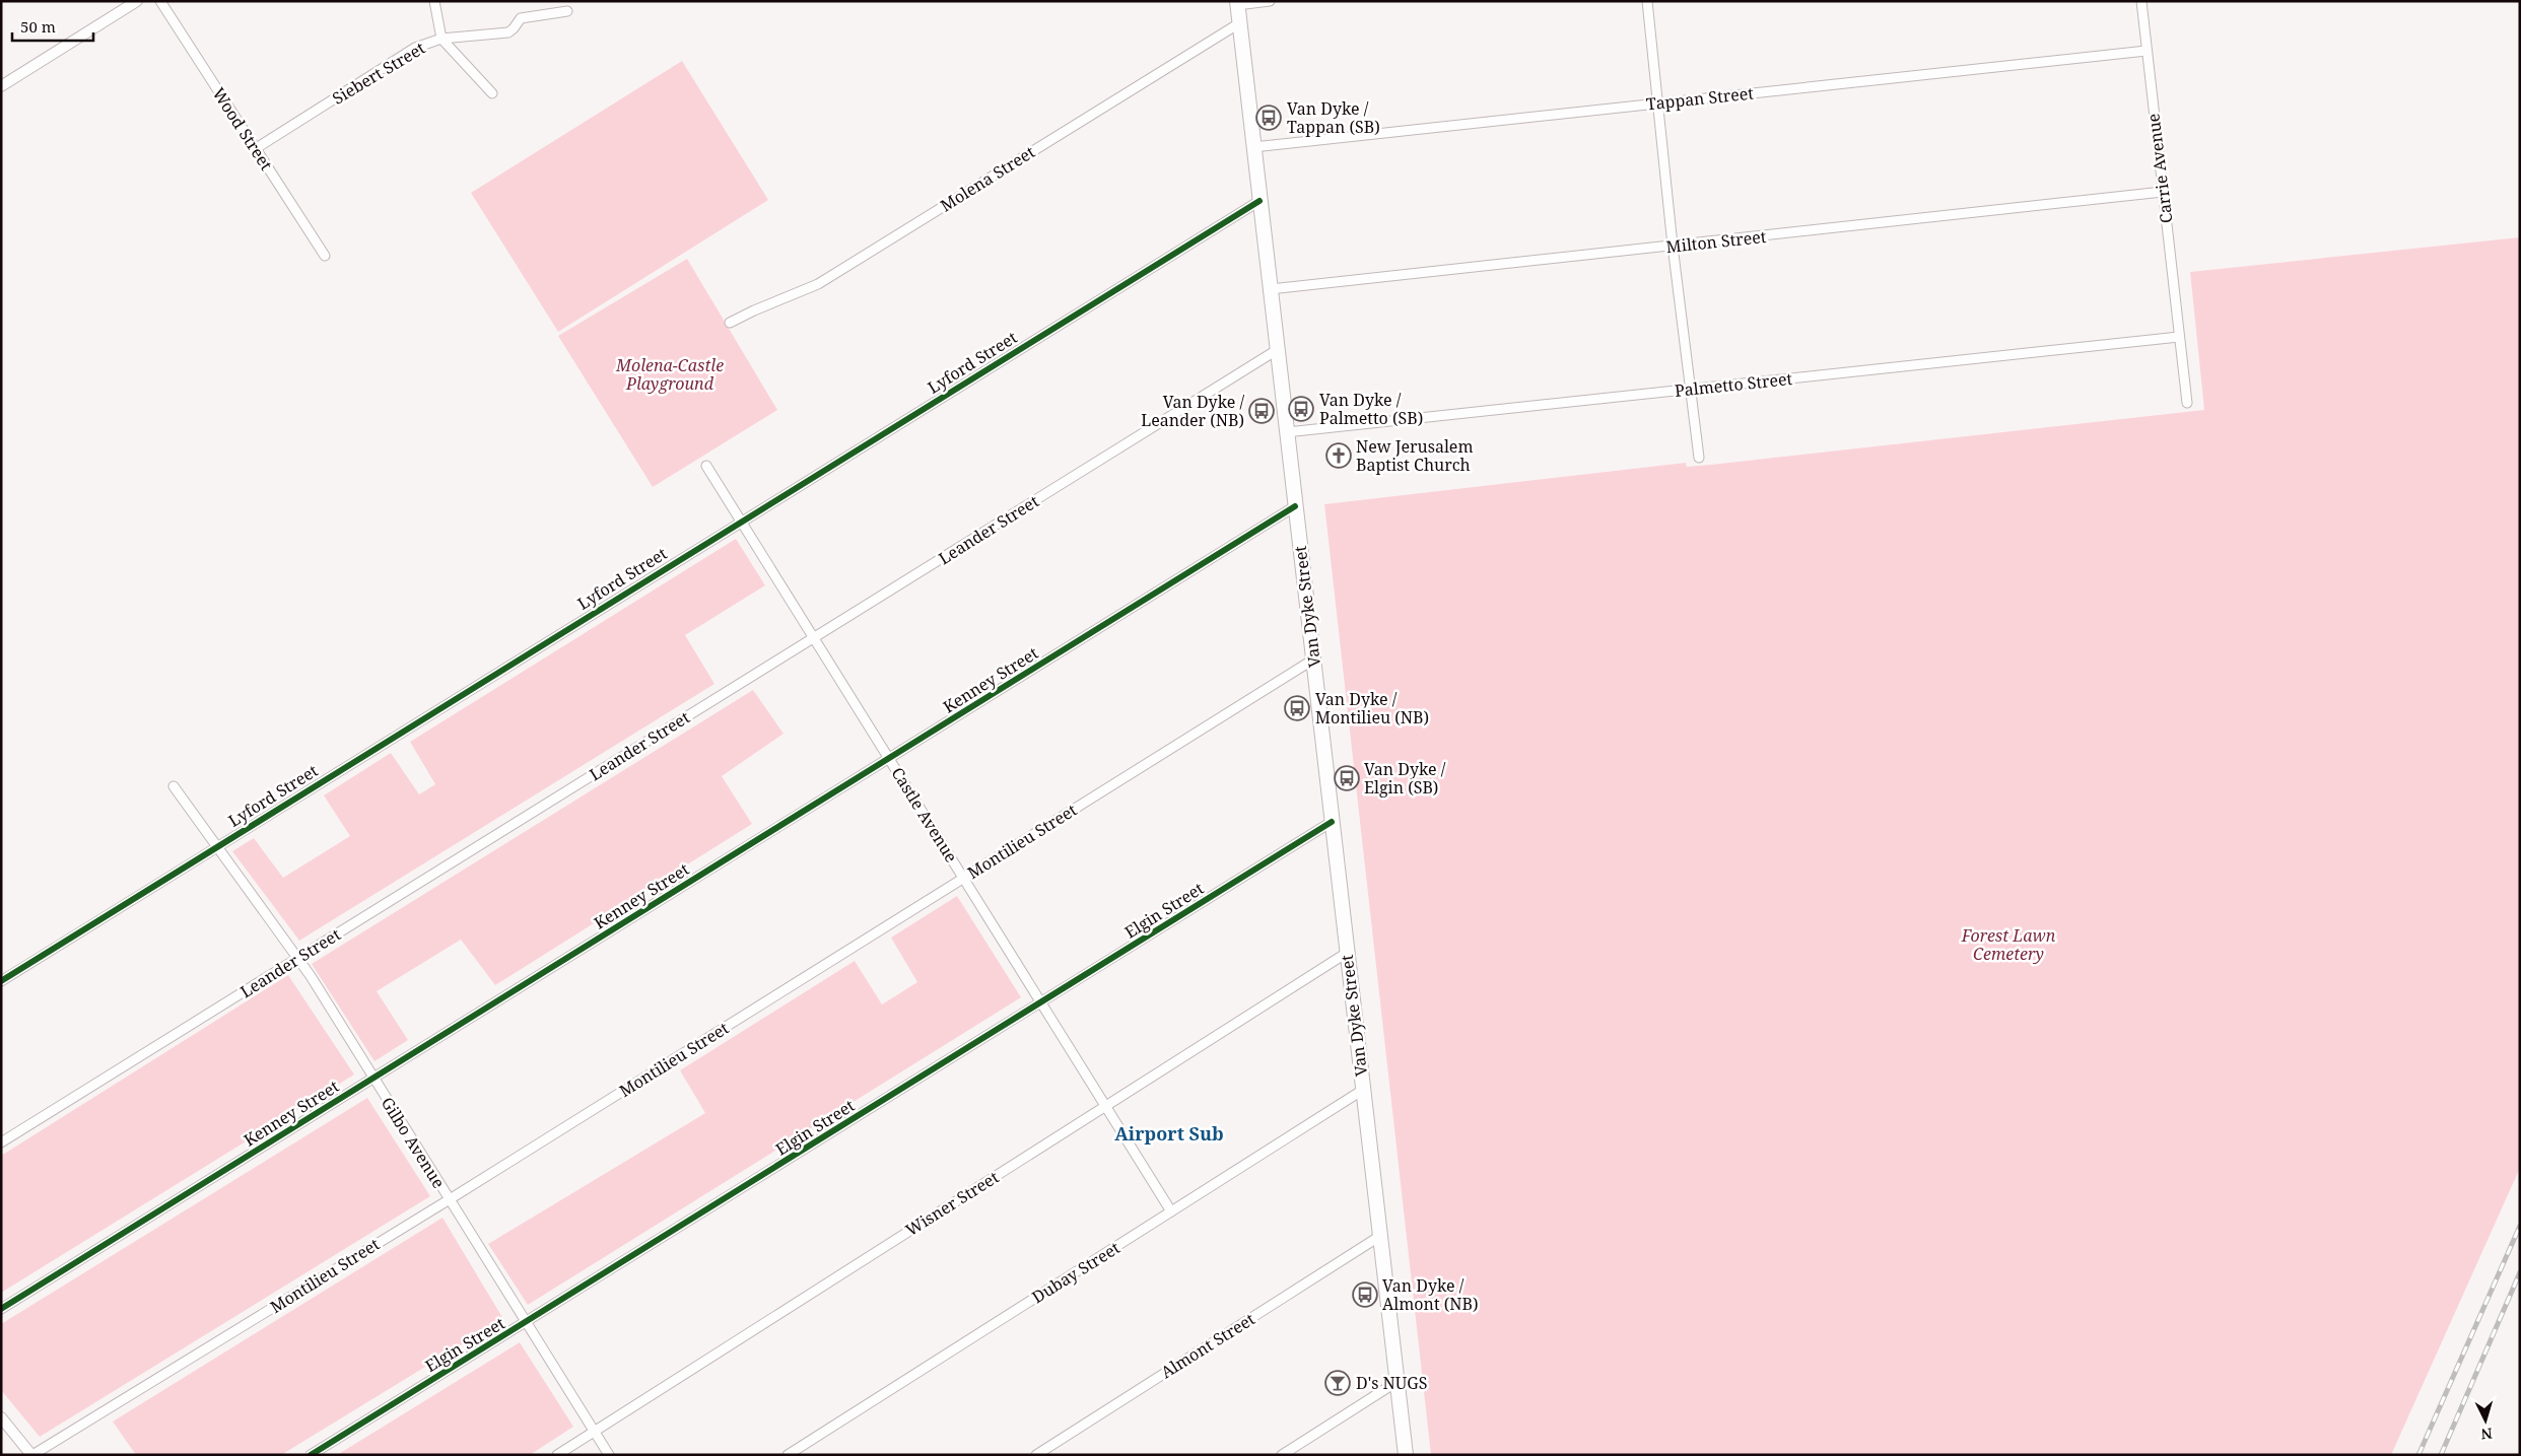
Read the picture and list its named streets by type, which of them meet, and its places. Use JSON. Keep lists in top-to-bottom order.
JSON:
{
  "streets": {
    "main road": ["Van Dyke Street"],
    "street": [
      "Siebert Street",
      "Tappan Street",
      "Wood Street",
      "Carrie Avenue",
      "Molena Street",
      "Milton Street",
      "Lyford Street",
      "Palmetto Street",
      "Leander Street",
      "Kenney Street",
      "Castle Avenue",
      "Montilieu Street",
      "Elgin Street",
      "Gilbo Avenue",
      "Wisner Street",
      "Dubay Street",
      "Almont Street"
    ]
  },
  "crossings": [
    ["Siebert Street", "Wood Street"],
    ["Tappan Street", "Carrie Avenue"],
    ["Tappan Street", "Van Dyke Street"],
    ["Carrie Avenue", "Milton Street"],
    ["Carrie Avenue", "Palmetto Street"],
    ["Molena Street", "Van Dyke Street"],
    ["Milton Street", "Van Dyke Street"],
    ["Lyford Street", "Van Dyke Street"],
    ["Lyford Street", "Castle Avenue"],
    ["Lyford Street", "Gilbo Avenue"],
    ["Palmetto Street", "Van Dyke Street"],
    ["Leander Street", "Van Dyke Street"],
    ["Leander Street", "Castle Avenue"],
    ["Leander Street", "Gilbo Avenue"],
    ["Van Dyke Street", "Kenney Street"],
    ["Van Dyke Street", "Montilieu Street"],
    ["Van Dyke Street", "Elgin Street"],
    ["Van Dyke Street", "Wisner Street"],
    ["Van Dyke Street", "Dubay Street"],
    ["Van Dyke Street", "Almont Street"],
    ["Kenney Street", "Castle Avenue"],
    ["Kenney Street", "Gilbo Avenue"],
    ["Castle Avenue", "Montilieu Street"],
    ["Castle Avenue", "Elgin Street"],
    ["Castle Avenue", "Wisner Street"],
    ["Castle Avenue", "Dubay Street"],
    ["Montilieu Street", "Gilbo Avenue"],
    ["Elgin Street", "Gilbo Avenue"],
    ["Gilbo Avenue", "Wisner Street"]
  ],
  "districts": ["Airport Sub"],
  "parks": ["Molena-Castle Playground", "Forest Lawn Cemetery"],
  "places": {
    "bus stop": [
      "Van Dyke / Tappan (SB)",
      "Van Dyke / Palmetto (SB)",
      "Van Dyke / Leander (NB)",
      "Van Dyke / Montilieu (NB)",
      "Van Dyke / Elgin (SB)",
      "Van Dyke / Almont (NB)"
    ],
    "church": ["New Jerusalem Baptist Church"],
    "bar": ["D's NUGS"]
  },
  "scale_bar": "50 m",
  "north": "bottom"
}
